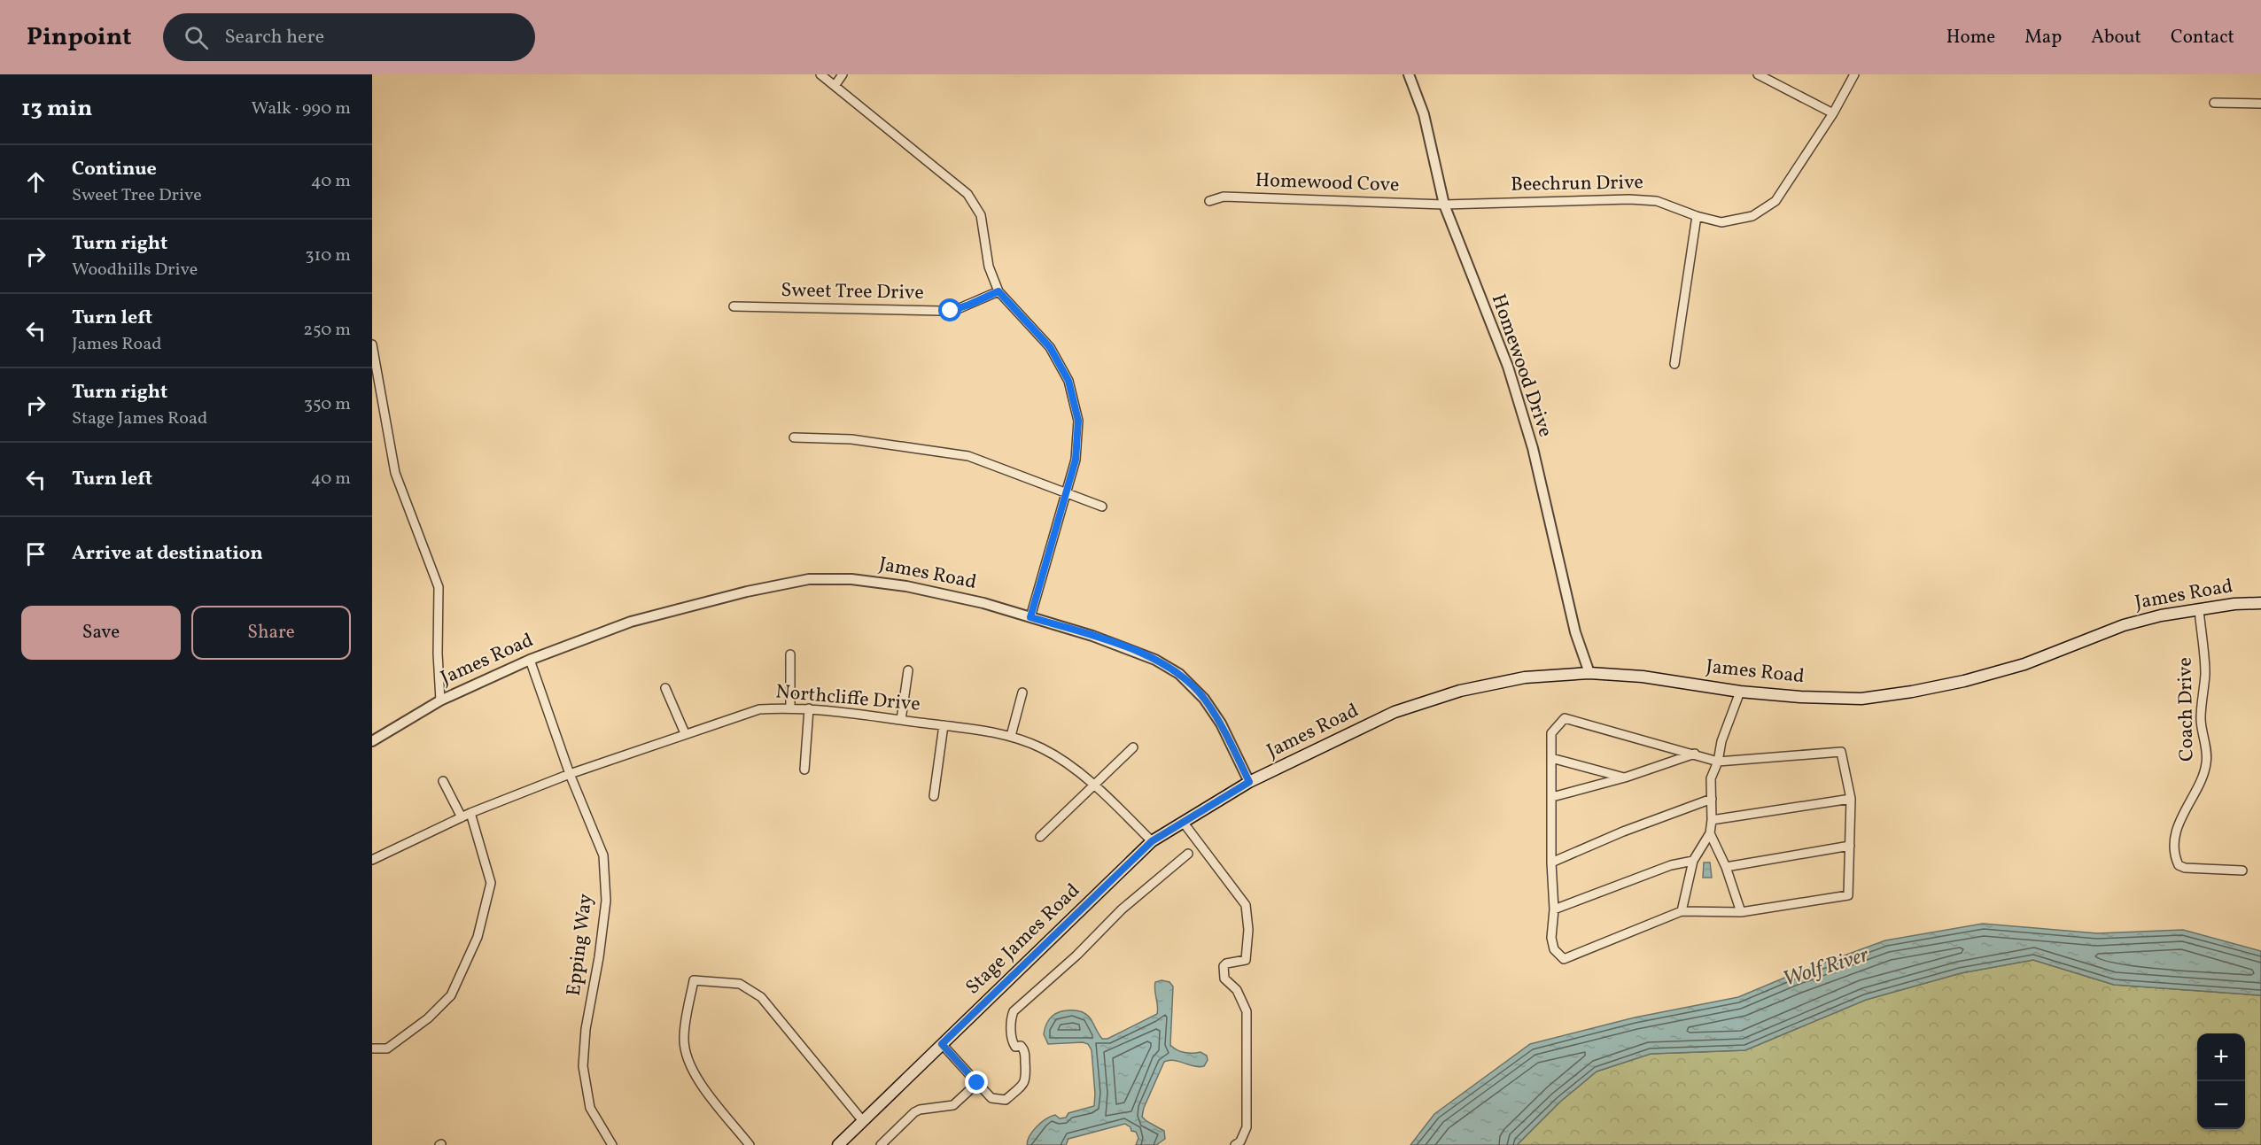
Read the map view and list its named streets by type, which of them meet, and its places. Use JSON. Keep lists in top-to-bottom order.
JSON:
{
  "streets": {
    "main road": ["James Road", "Stage James Road"],
    "street": [
      "Homewood Cove",
      "Beechrun Drive",
      "Sweet Tree Drive",
      "Homewood Drive",
      "Northcliffe Drive",
      "Coach Drive",
      "Epping Way"
    ]
  },
  "crossings": [
    ["Homewood Cove", "Beechrun Drive"],
    ["Homewood Cove", "Homewood Drive"],
    ["Beechrun Drive", "Homewood Drive"],
    ["Homewood Drive", "James Road"],
    ["James Road", "Coach Drive"],
    ["James Road", "Stage James Road"],
    ["James Road", "Epping Way"],
    ["Northcliffe Drive", "Stage James Road"],
    ["Northcliffe Drive", "Epping Way"]
  ],
  "water": ["Wolf River"],
  "page": {
    "header": "Pinpoint",
    "search": "Search here",
    "nav": [
      "Home",
      "Map",
      "About",
      "Contact"
    ],
    "heading": ["13 min", "Walk · 990 m"],
    "list": [
      ["Continue", "Sweet Tree Drive", "40 m"],
      ["Turn right", "Woodhills Drive", "310 m"],
      ["Turn left", "James Road", "250 m"],
      ["Turn right", "Stage James Road", "350 m"],
      ["Turn left", "40 m"],
      "Arrive at destination"
    ],
    "buttons": ["Save", "Share"],
    "map_buttons": ["+", "−"]
  }
}
